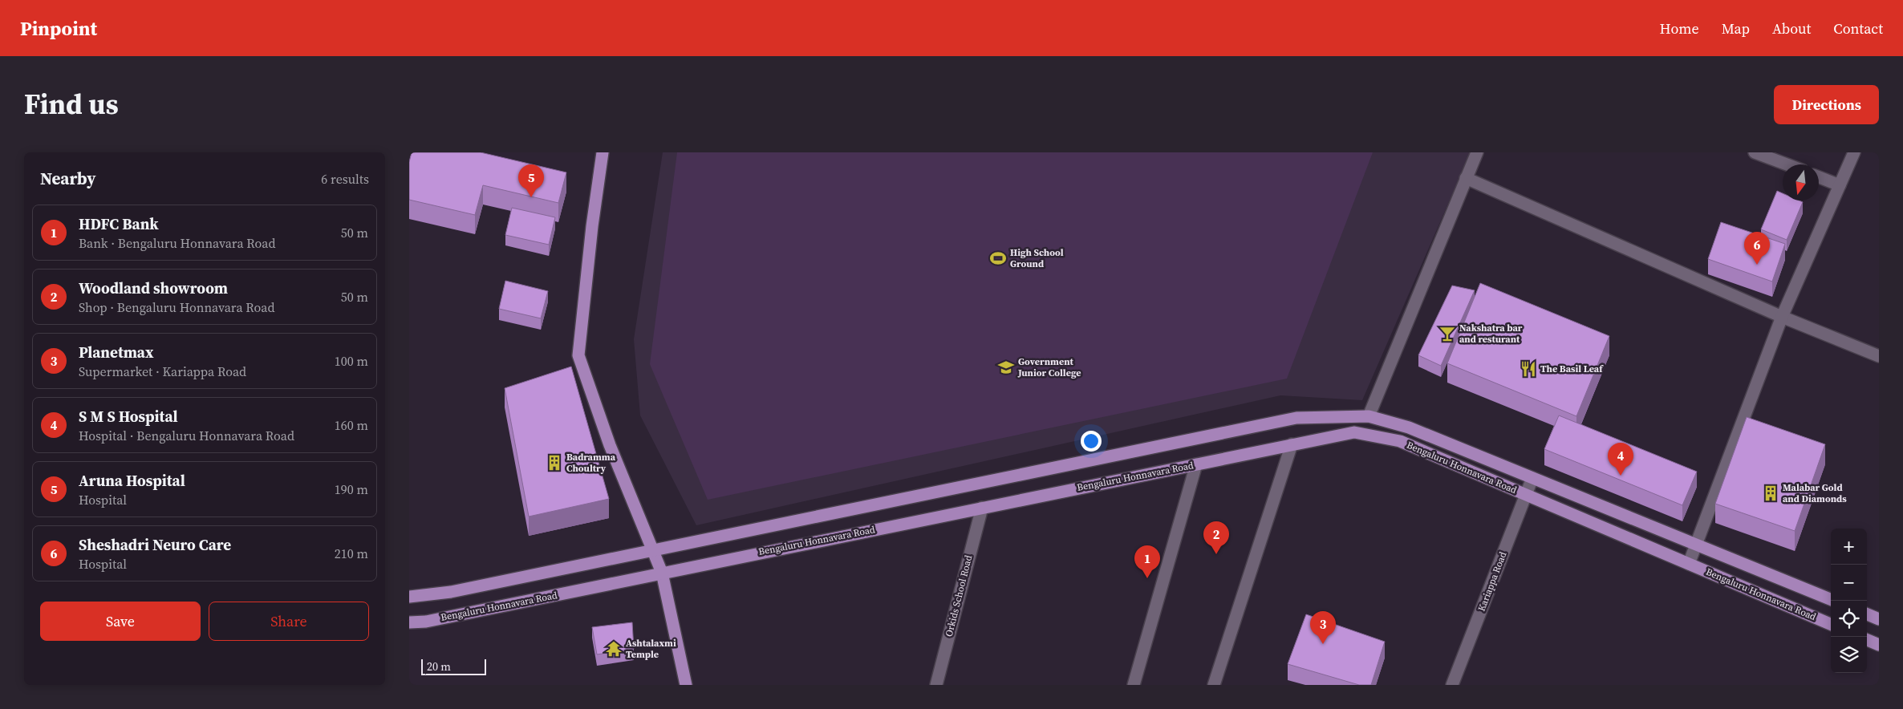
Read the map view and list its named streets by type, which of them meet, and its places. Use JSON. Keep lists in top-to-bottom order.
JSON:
{
  "streets": {
    "main road": ["Bengaluru Honnavara Road"],
    "street": ["Kariappa Road", "Orkids School Road"]
  },
  "crossings": [
    ["Bengaluru Honnavara Road", "Kariappa Road"],
    ["Bengaluru Honnavara Road", "Orkids School Road"]
  ],
  "places": {
    "sports": ["High School Ground"],
    "bar": ["Nakshatra bar and resturant"],
    "school or university": ["Government Junior College"],
    "restaurant": ["The Basil Leaf"],
    "building": ["Badramma Choultry", "Malabar Gold and Diamonds"],
    "temple": ["Ashtalaxmi Temple"]
  },
  "scale_bar": "20 m",
  "north": "bottom",
  "page": {
    "header": "Pinpoint",
    "nav": [
      "Home",
      "Map",
      "About",
      "Contact"
    ],
    "title": "Find us",
    "buttons": [
      "Directions",
      ["Save", "Share"]
    ],
    "heading": ["Nearby", "6 results"],
    "pins": [
      "5",
      "6",
      "4",
      "2",
      "1",
      "3"
    ],
    "list": [
      {
        "mark": "1",
        "name": "HDFC Bank",
        "note": "Bank · Bengaluru Honnavara Road",
        "value": "50 m"
      },
      {
        "mark": "2",
        "name": "Woodland showroom",
        "note": "Shop · Bengaluru Honnavara Road",
        "value": "50 m"
      },
      {
        "mark": "3",
        "name": "Planetmax",
        "note": "Supermarket · Kariappa Road",
        "value": "100 m"
      },
      {
        "mark": "4",
        "name": "S M S Hospital",
        "note": "Hospital · Bengaluru Honnavara Road",
        "value": "160 m"
      },
      {
        "mark": "5",
        "name": "Aruna Hospital",
        "note": "Hospital",
        "value": "190 m"
      },
      {
        "mark": "6",
        "name": "Sheshadri Neuro Care",
        "note": "Hospital",
        "value": "210 m"
      }
    ],
    "map_buttons": ["+", "−"],
    "scale": "20 m"
  }
}
